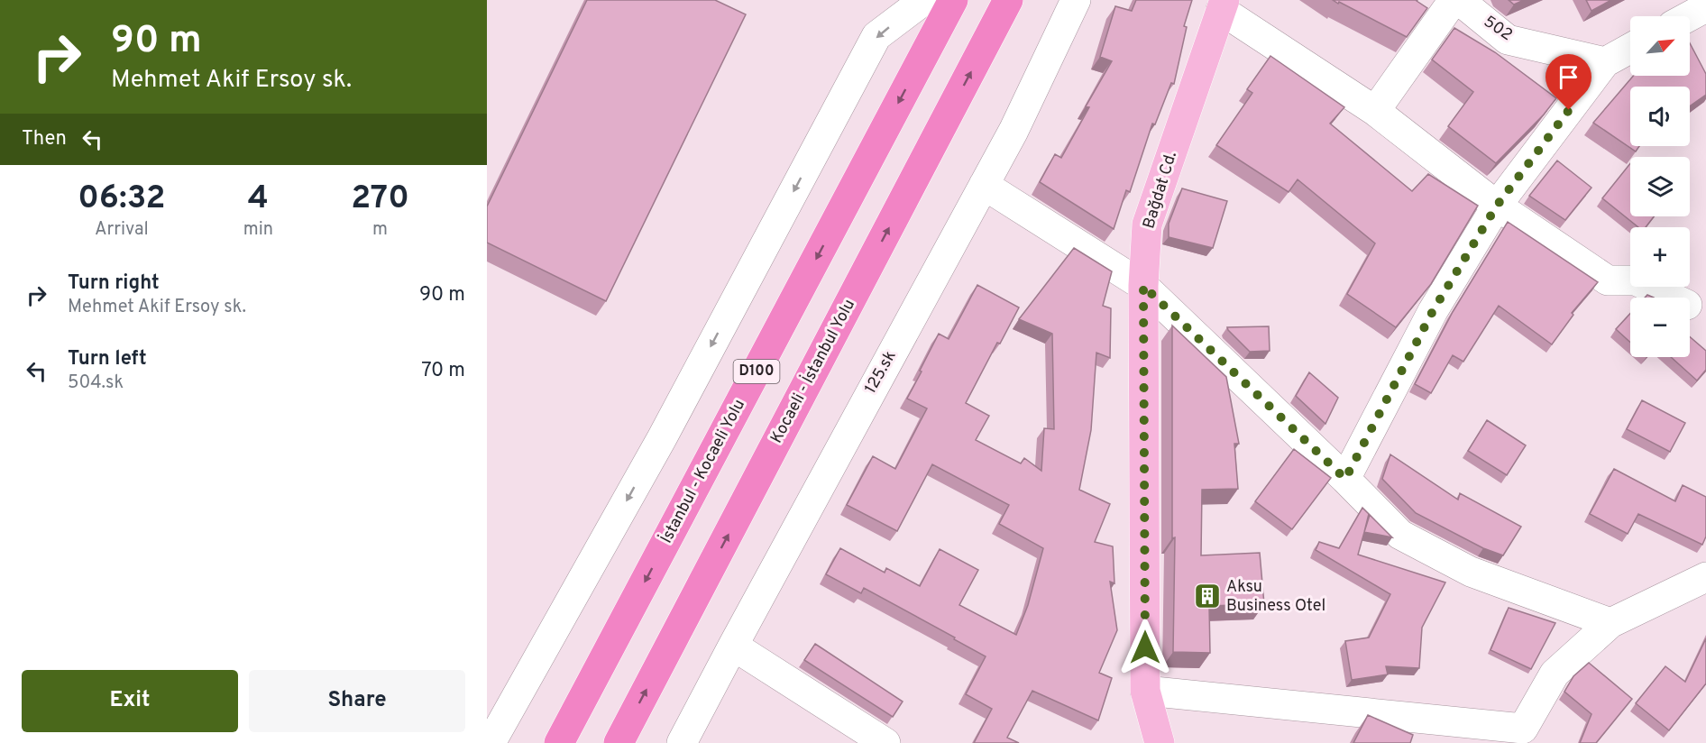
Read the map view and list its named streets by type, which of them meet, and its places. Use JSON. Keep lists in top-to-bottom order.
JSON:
{
  "streets": {
    "highway": ["D100", "Kocaeli - İstanbul Yolu", "İstanbul - Kocaeli Yolu"],
    "main road": ["Bağdat Cd."],
    "street": ["502", "125.sk"]
  },
  "one_way": ["Kocaeli - İstanbul Yolu", "İstanbul - Kocaeli Yolu"],
  "places": {
    "building": ["Aksu Business Otel"]
  },
  "north": "top right",
  "page": {
    "turn": ["90 m", "Mehmet Akif Ersoy sk."],
    "map_buttons": ["+", "−"],
    "then": "Then",
    "eta": [
      "06:32",
      "Arrival",
      "4",
      "min",
      "270",
      "m"
    ],
    "list": [
      {
        "name": "Turn right",
        "note": "Mehmet Akif Ersoy sk.",
        "value": "90 m"
      },
      {
        "name": "Turn left",
        "note": "504.sk",
        "value": "70 m"
      }
    ],
    "buttons": ["Exit", "Share"]
  }
}
